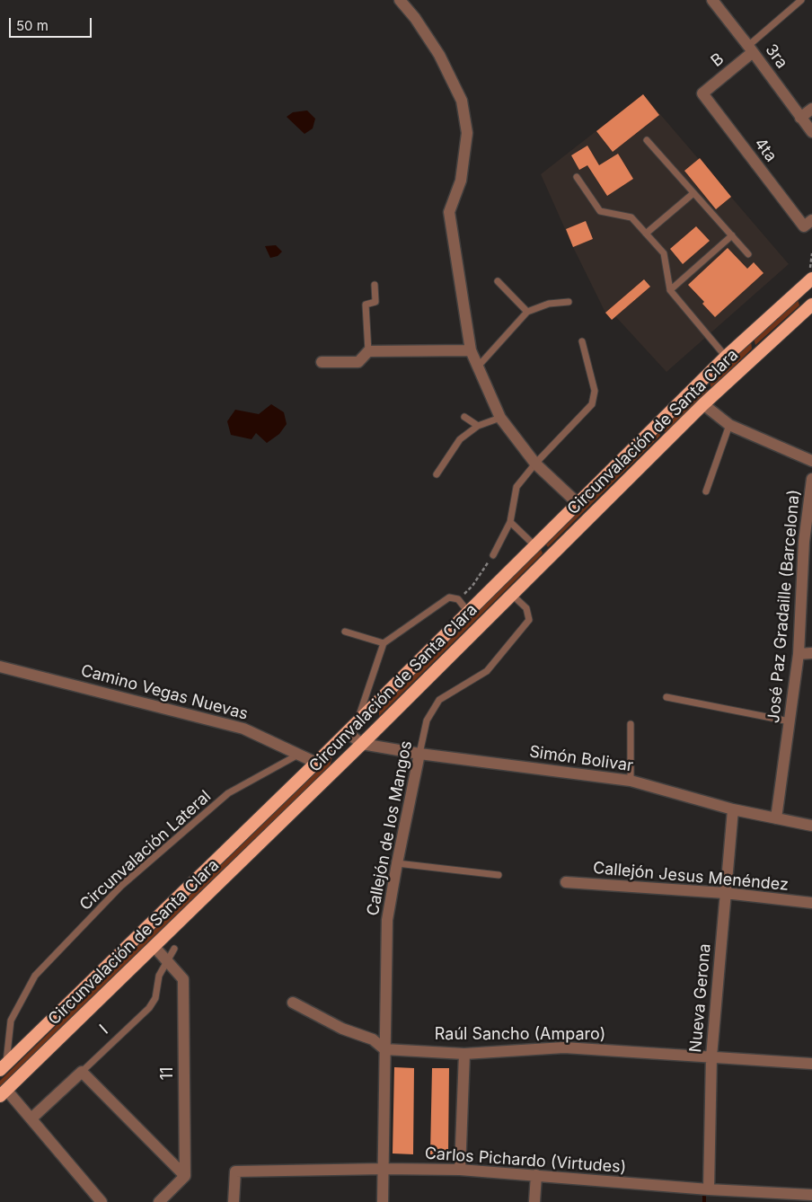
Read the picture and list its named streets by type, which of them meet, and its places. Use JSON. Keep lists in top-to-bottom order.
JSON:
{
  "streets": {
    "highway": ["Circunvalación de Santa Clara"],
    "street": [
      "3ra",
      "B",
      "4ta",
      "José Paz Gradaille (Barcelona)",
      "Camino Vegas Nuevas",
      "Simón Bolivar",
      "Callejón de los Mangos",
      "Callejón Jesus Menéndez",
      "Nueva Gerona",
      "I",
      "Raúl Sancho (Amparo)",
      "11",
      "Carlos Pichardo (Virtudes)"
    ],
    "lane": ["Circunvalación Lateral"]
  },
  "crossings": [
    ["3ra", "B"],
    ["B", "4ta"],
    ["Circunvalación de Santa Clara", "Camino Vegas Nuevas"],
    ["Circunvalación de Santa Clara", "Simón Bolivar"],
    ["Circunvalación de Santa Clara", "Callejón de los Mangos"],
    ["Circunvalación de Santa Clara", "Circunvalación Lateral"],
    ["Circunvalación de Santa Clara", "11"],
    ["José Paz Gradaille (Barcelona)", "Simón Bolivar"],
    ["Camino Vegas Nuevas", "Circunvalación Lateral"],
    ["Simón Bolivar", "Callejón de los Mangos"],
    ["Simón Bolivar", "Nueva Gerona"],
    ["Callejón de los Mangos", "Raúl Sancho (Amparo)"],
    ["Callejón de los Mangos", "Carlos Pichardo (Virtudes)"],
    ["Callejón Jesus Menéndez", "Nueva Gerona"],
    ["Nueva Gerona", "Raúl Sancho (Amparo)"],
    ["Nueva Gerona", "Carlos Pichardo (Virtudes)"],
    ["I", "11"]
  ],
  "scale_bar": "50 m"
}
